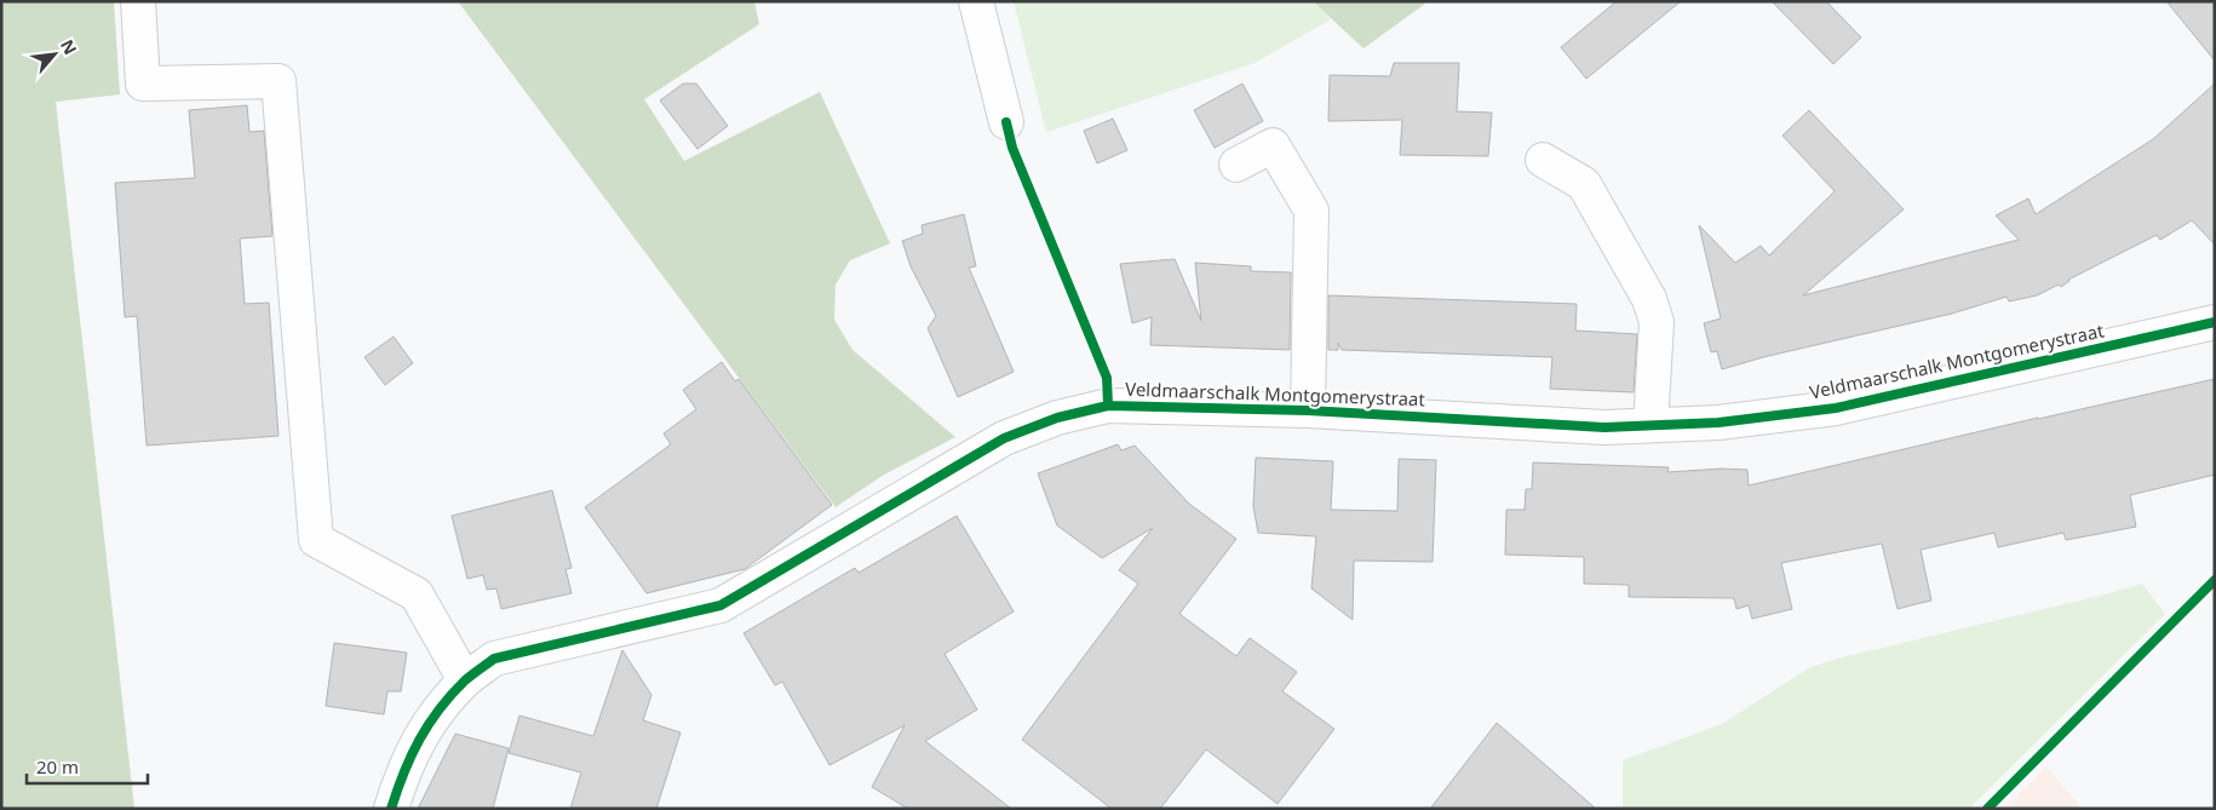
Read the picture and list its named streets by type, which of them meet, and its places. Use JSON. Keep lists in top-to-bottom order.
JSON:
{
  "streets": {
    "street": ["Veldmaarschalk Montgomerystraat"]
  },
  "scale_bar": "20 m",
  "north": "top right"
}
